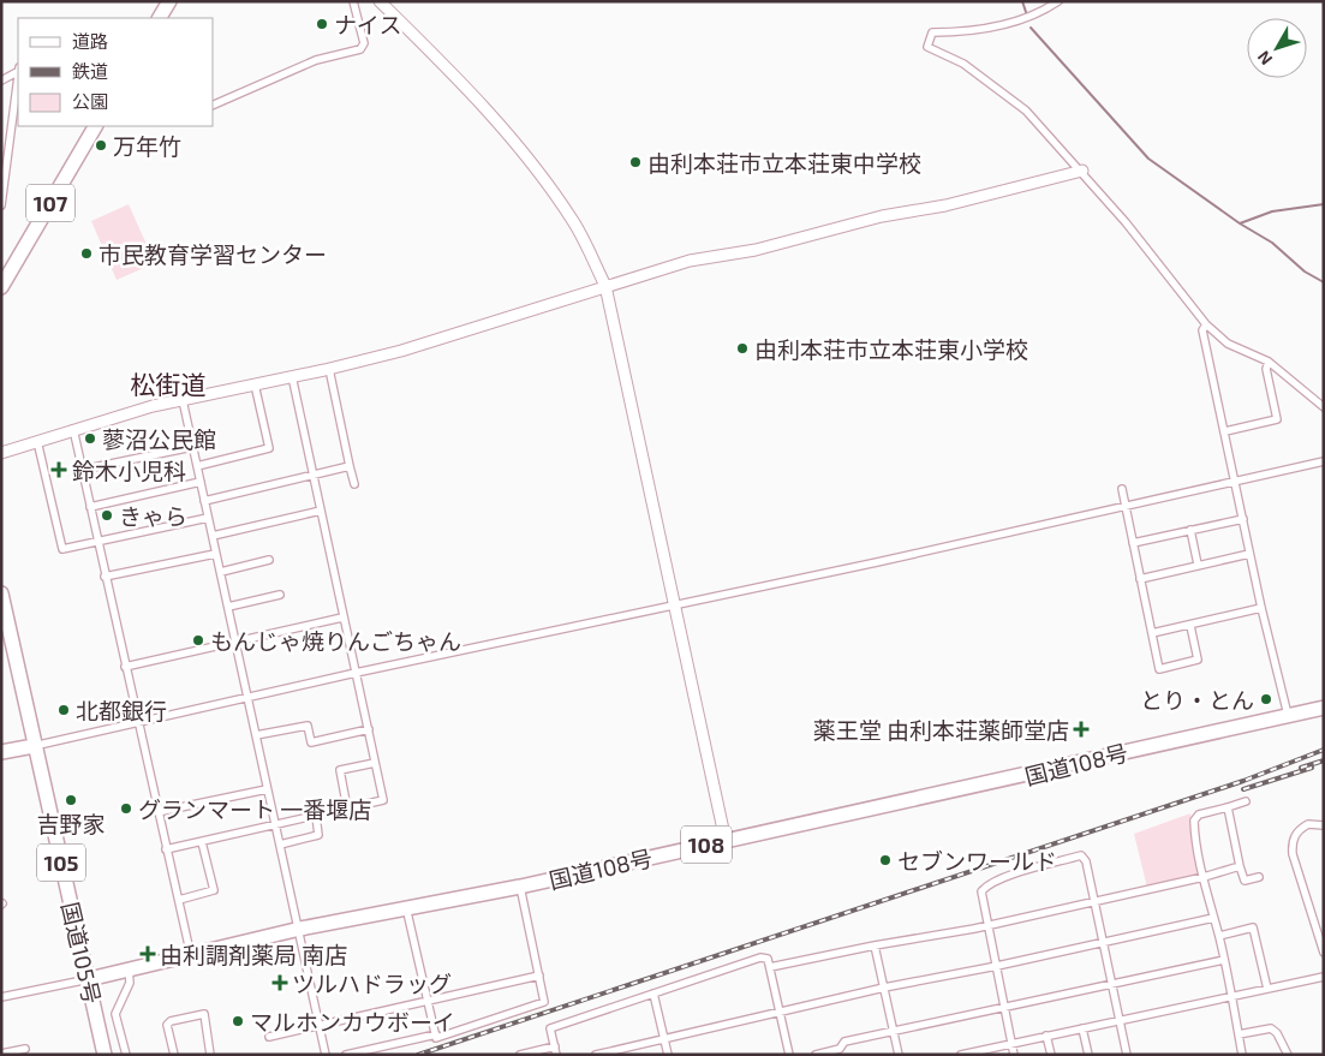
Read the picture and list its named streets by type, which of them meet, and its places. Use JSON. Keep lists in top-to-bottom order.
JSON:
{
  "streets": {
    "highway": [
      "107",
      "国道108号",
      "108",
      "105",
      "国道105号"
    ]
  },
  "crossings": [
    ["国道108号", "国道105号"]
  ],
  "districts": ["松街道"],
  "places": {
    "other": [
      "ナイス",
      "万年竹",
      "由利本荘市立本荘東中学校",
      "市民教育学習センター",
      "由利本荘市立本荘東小学校",
      "蓼沼公民館",
      "きゃら",
      "もんじゃ焼りんごちゃん",
      "とり・とん",
      "北都銀行",
      "吉野家",
      "グランマート 一番堰店",
      "セブンワールド",
      "マルホンカウボーイ"
    ],
    "health": [
      "鈴木小児科",
      "薬王堂 由利本荘薬師堂店",
      "由利調剤薬局 南店",
      "ツルハドラッグ"
    ]
  },
  "legend": ["道路", "鉄道", "公園"],
  "north": "bottom left"
}
